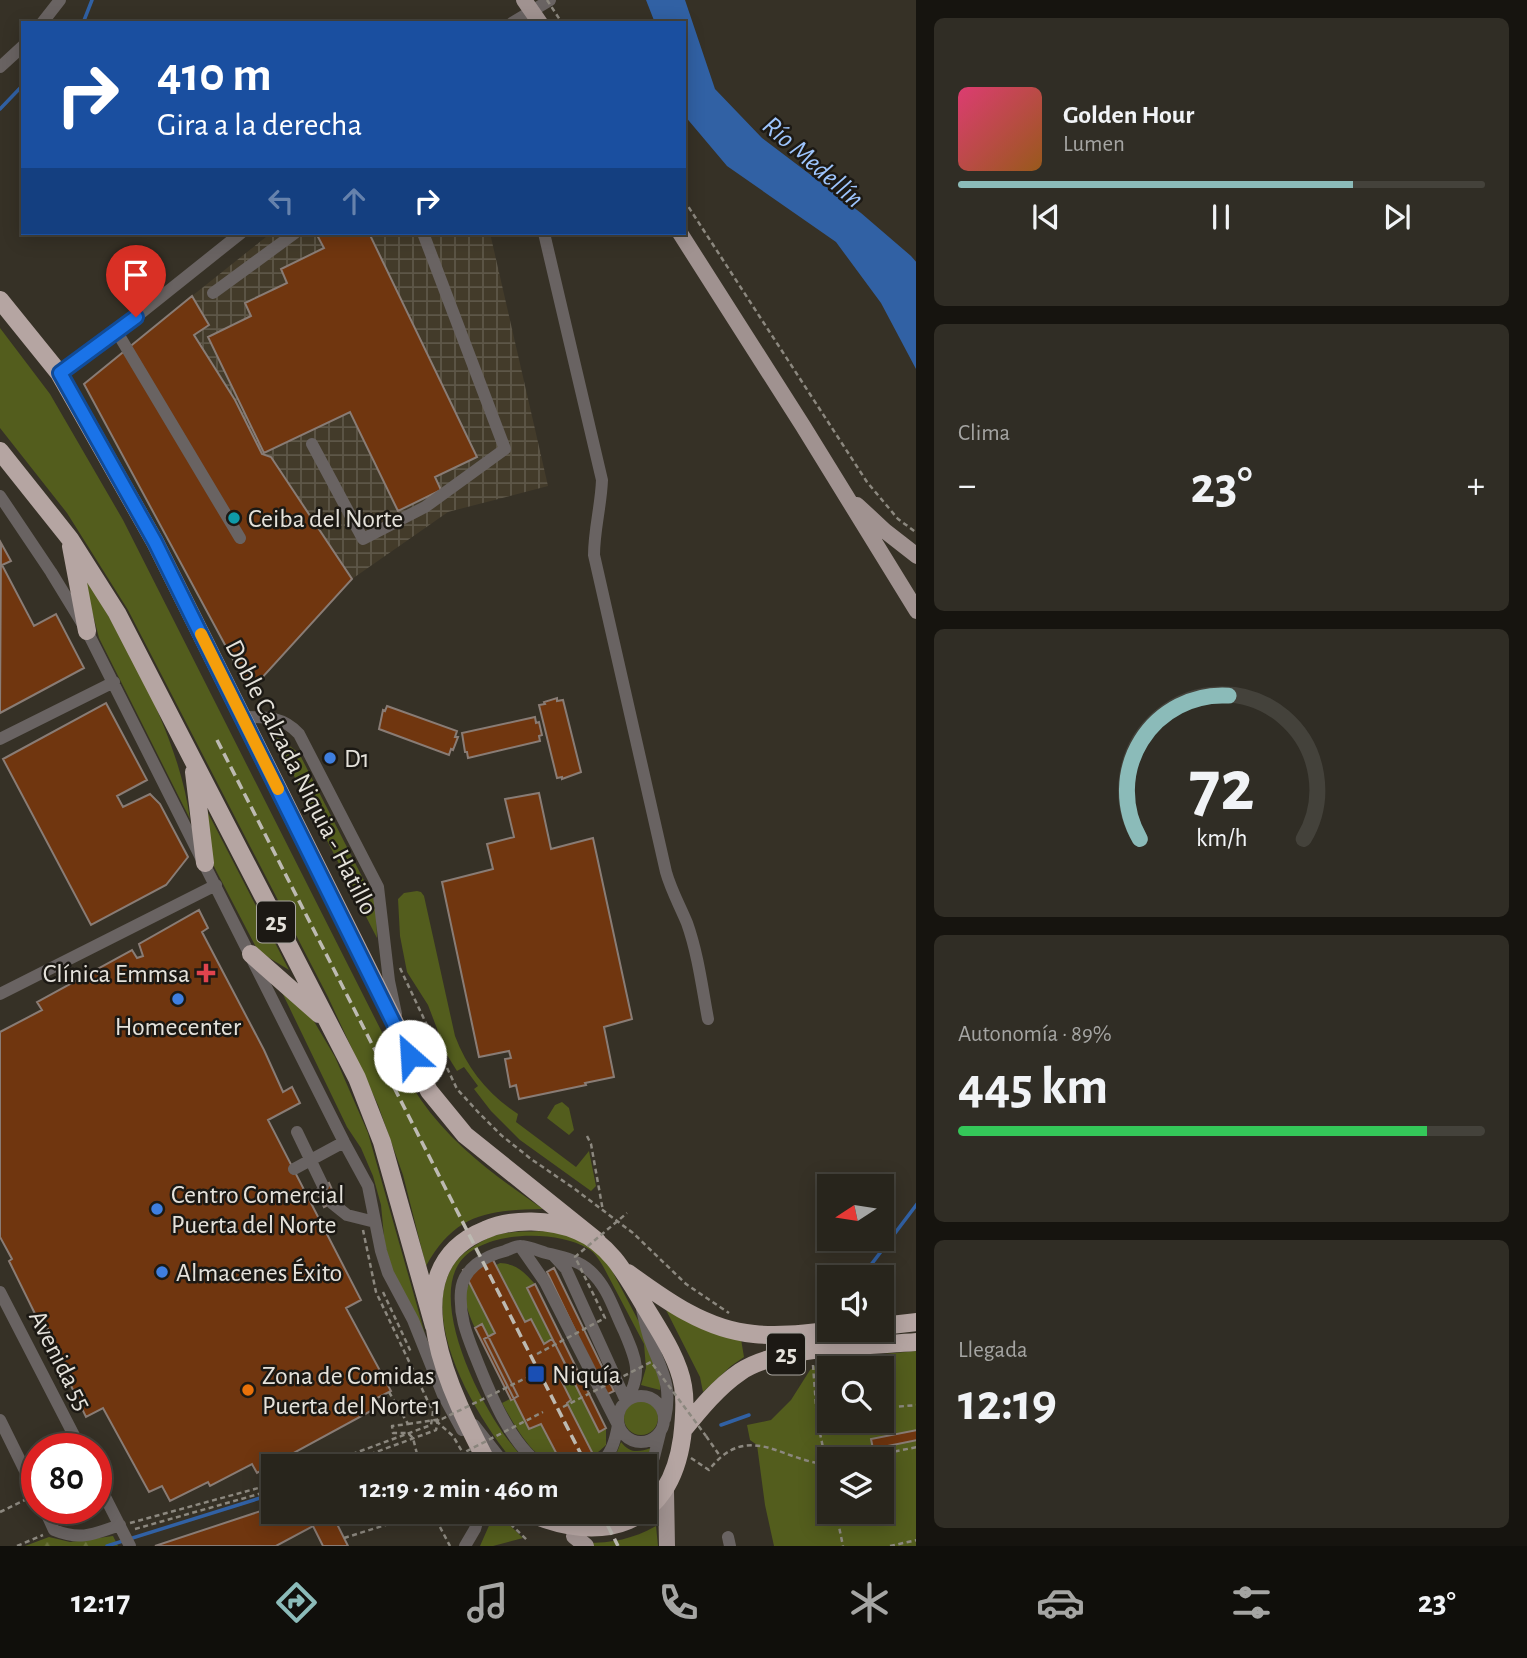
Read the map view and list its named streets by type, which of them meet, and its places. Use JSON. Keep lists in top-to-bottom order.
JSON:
{
  "streets": {
    "highway": ["Doble Calzada Niquia - Hatillo", "25"],
    "street": ["Avenida 55"]
  },
  "crossings": [
    ["Doble Calzada Niquia - Hatillo", "25"]
  ],
  "water": ["Río Medellín"],
  "places": {
    "other": [
      "Ceiba del Norte",
      "D1",
      "Homecenter",
      "Centro Comercial Puerta del Norte",
      "Almacenes Éxito",
      "Zona de Comidas Puerta del Norte 1"
    ],
    "health": ["Clínica Emmsa"],
    "transit": ["Niquía"]
  },
  "north": "left",
  "page": {
    "turn": ["410 m", "Gira a la derecha"],
    "song": ["Golden Hour", "Lumen"],
    "tile": [
      "Clima",
      ["Autonomía · 89%", "445 km"],
      ["Llegada", "12:19"]
    ],
    "heat": ["−", "23°", "+"],
    "limit": "80",
    "trip": "12:19 · 2 min · 460 m",
    "tabs": ["12:17", "23°"],
    "gauge": ["72", "km/h"]
  }
}
